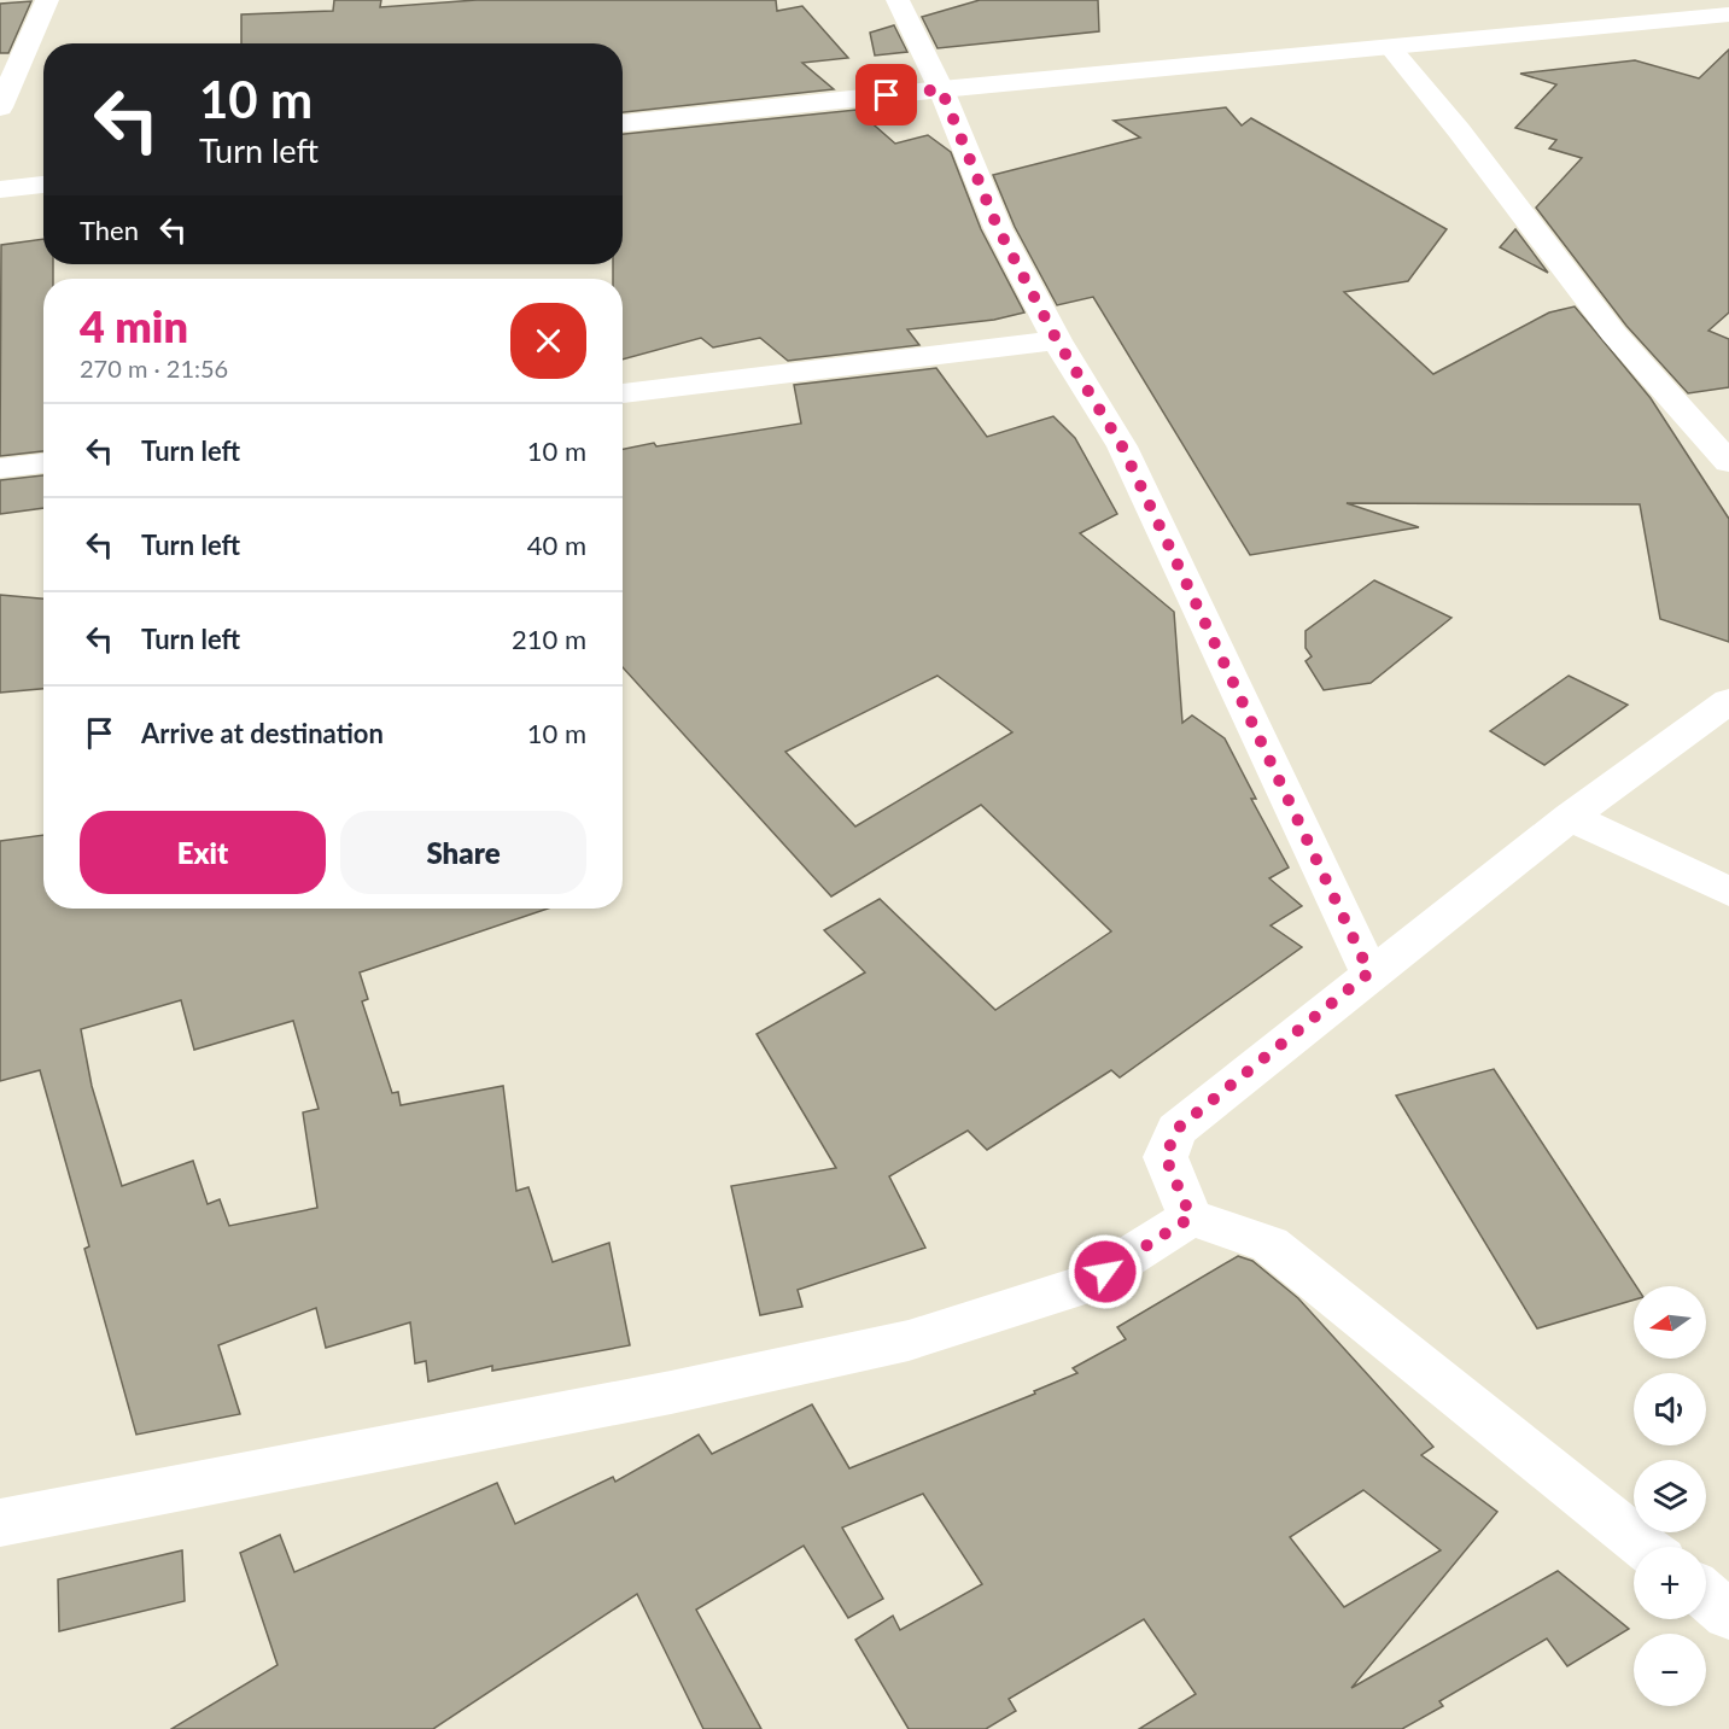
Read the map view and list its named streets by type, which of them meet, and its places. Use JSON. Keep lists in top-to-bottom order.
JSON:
{
  "north": "left",
  "page": {
    "turn": ["10 m", "Turn left"],
    "then": "Then",
    "heading": ["4 min", "270 m · 21:56"],
    "list": [
      {
        "name": "Turn left",
        "value": "10 m"
      },
      {
        "name": "Turn left",
        "value": "40 m"
      },
      {
        "name": "Turn left",
        "value": "210 m"
      },
      {
        "name": "Arrive at destination",
        "value": "10 m"
      }
    ],
    "buttons": ["Exit", "Share"],
    "map_buttons": ["+", "−"]
  }
}
